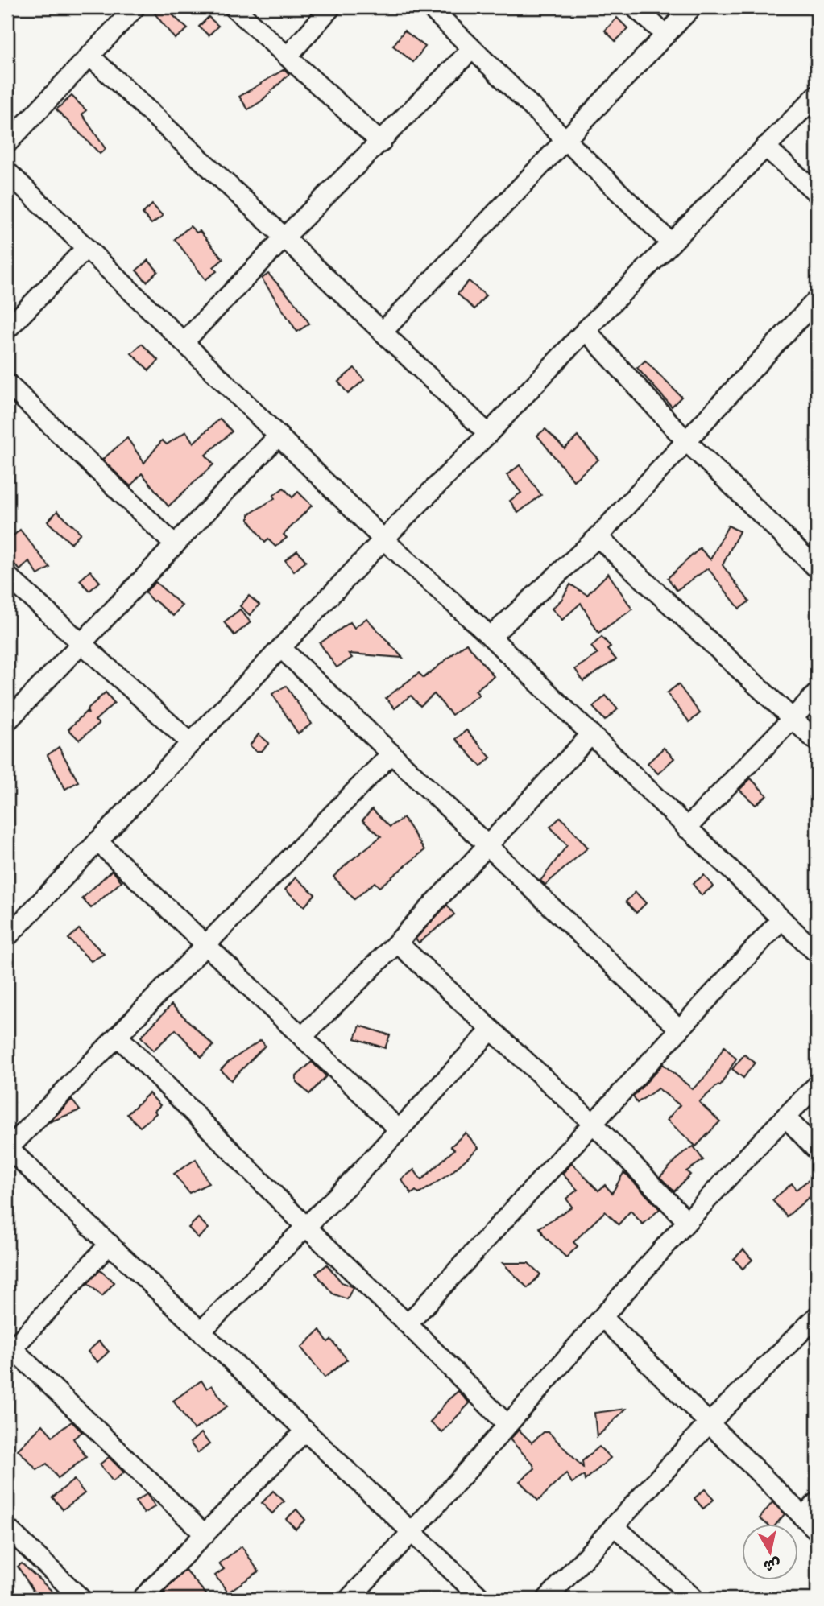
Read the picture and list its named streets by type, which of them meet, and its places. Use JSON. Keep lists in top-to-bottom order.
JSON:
{
  "north": "bottom"
}
